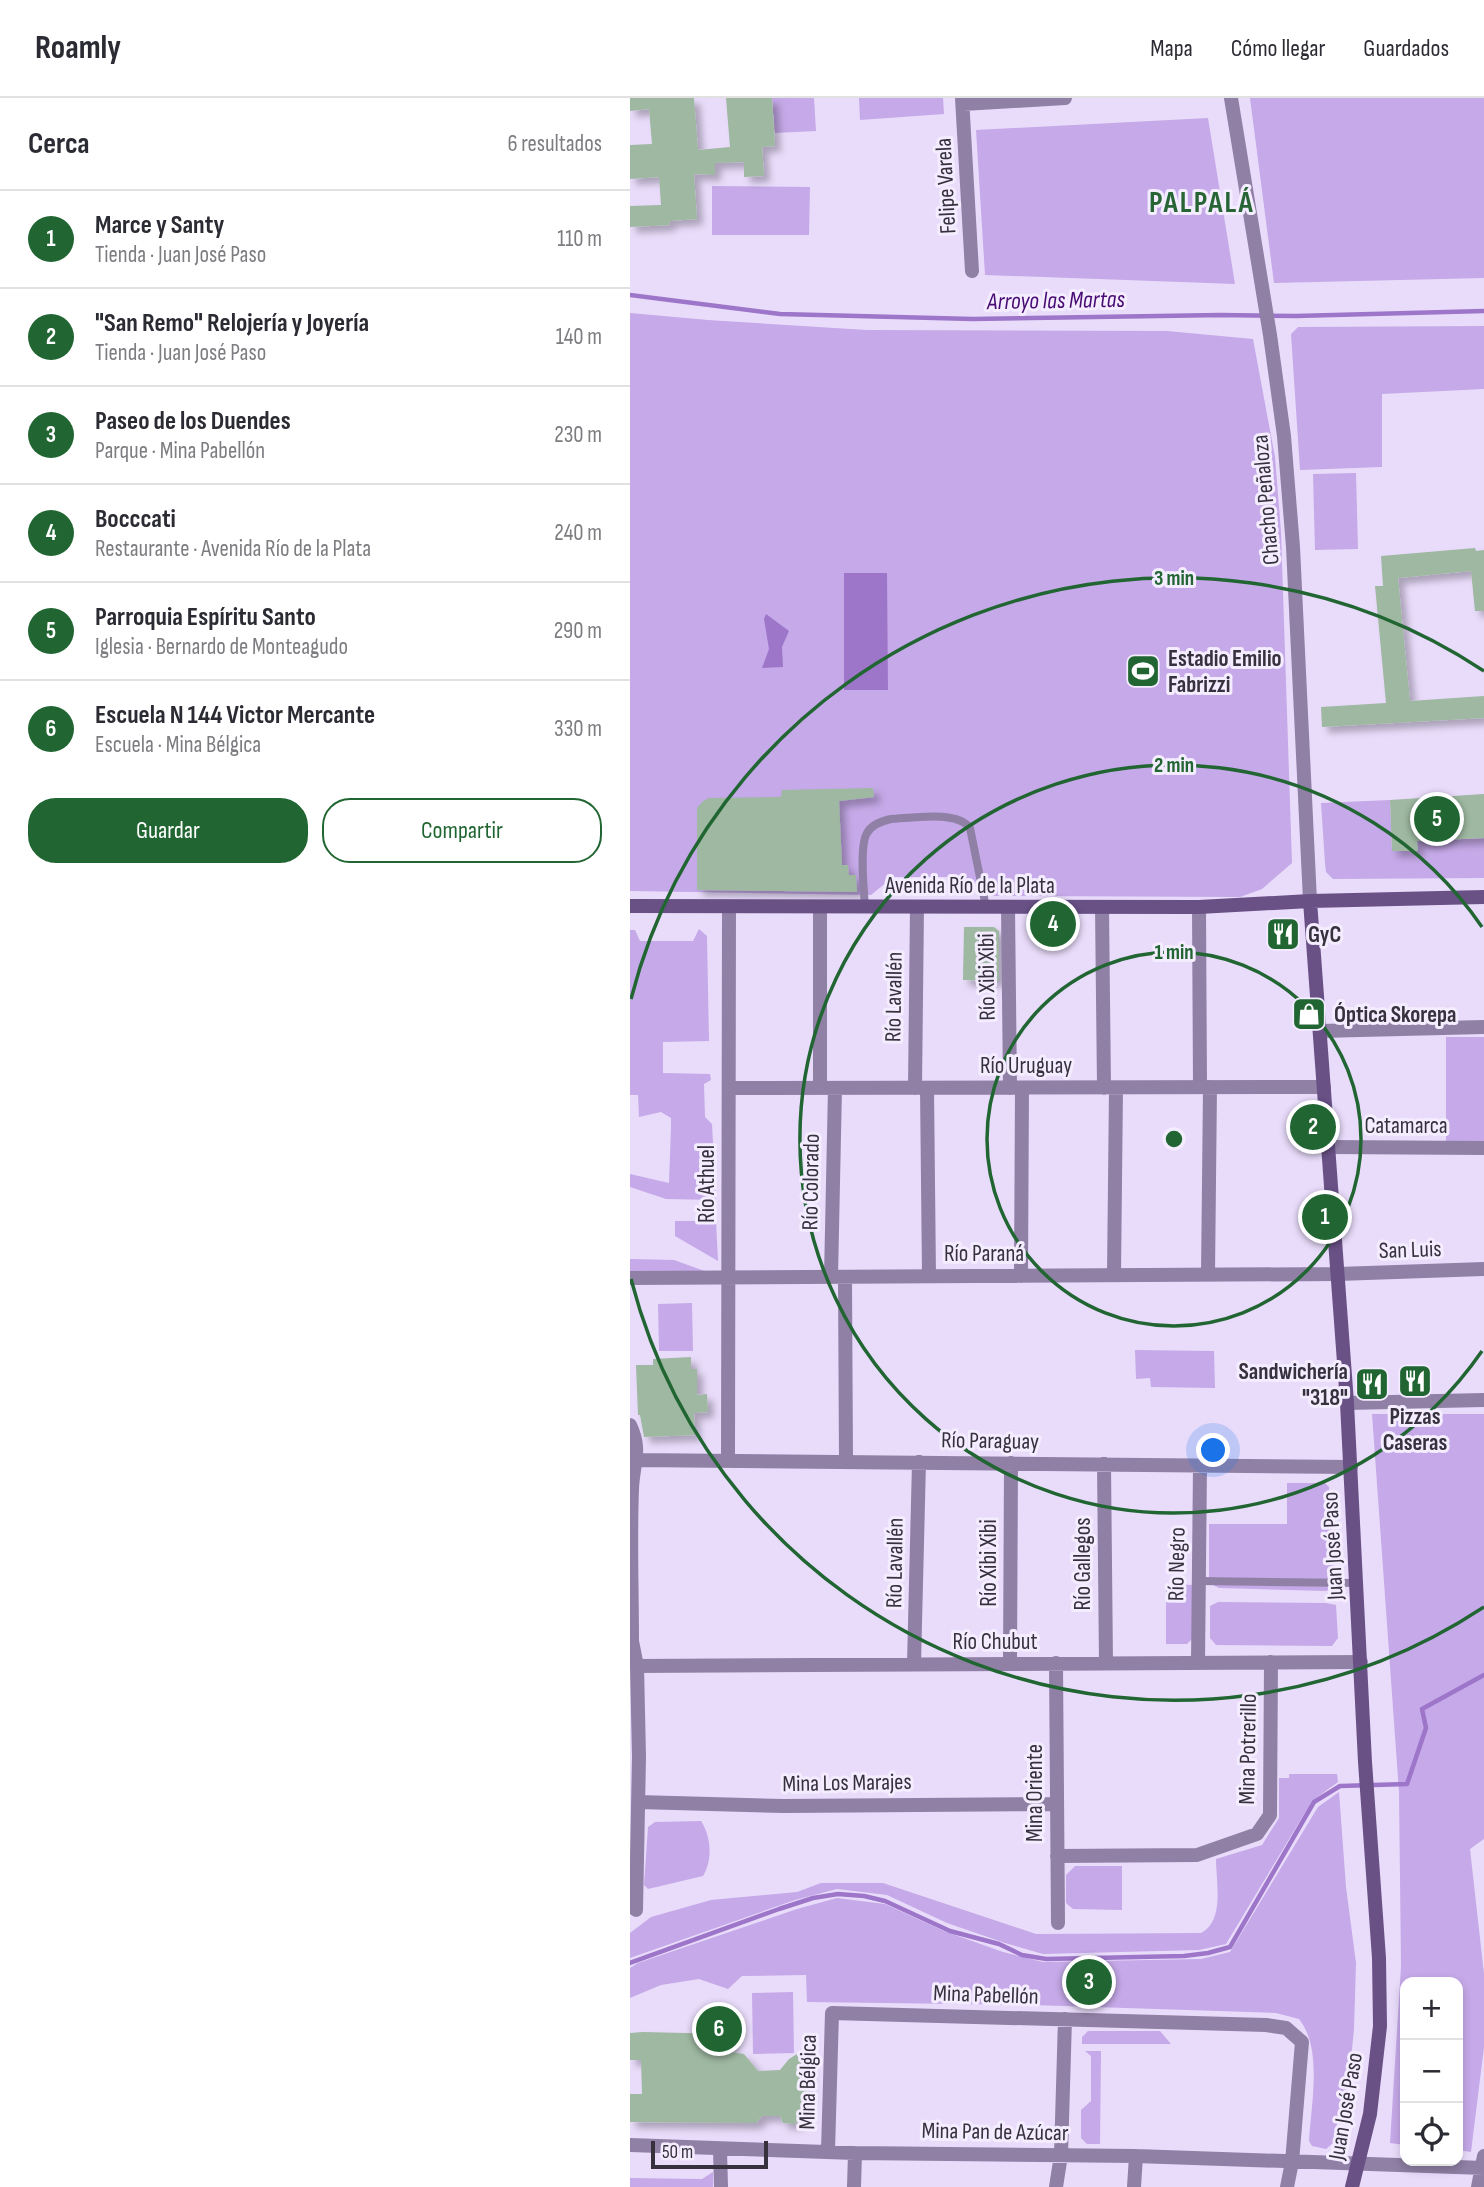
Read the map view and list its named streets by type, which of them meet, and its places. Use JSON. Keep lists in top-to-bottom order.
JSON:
{
  "streets": {
    "main road": ["Avenida Río de la Plata", "Juan José Paso"],
    "street": [
      "Felipe Varela",
      "Chacho Peñaloza",
      "Río Xibi Xibi",
      "Río Lavallén",
      "Río Uruguay",
      "Catamarca",
      "Río Colorado",
      "Río Athuel",
      "San Luis",
      "Río Paraná",
      "Río Paraguay",
      "Río Gallegos",
      "Río Negro",
      "Río Chubut",
      "Mina Potrerillo",
      "Mina Los Marajes",
      "Mina Oriente",
      "Mina Pabellón",
      "Mina Bélgica",
      "Mina Pan de Azúcar"
    ]
  },
  "crossings": [
    ["Chacho Peñaloza", "Avenida Río de la Plata"],
    ["Chacho Peñaloza", "Juan José Paso"],
    ["Avenida Río de la Plata", "Río Xibi Xibi"],
    ["Avenida Río de la Plata", "Río Lavallén"],
    ["Avenida Río de la Plata", "Río Colorado"],
    ["Avenida Río de la Plata", "Río Athuel"],
    ["Avenida Río de la Plata", "Juan José Paso"],
    ["Río Xibi Xibi", "Río Uruguay"],
    ["Río Xibi Xibi", "Río Paraná"],
    ["Río Xibi Xibi", "Río Paraguay"],
    ["Río Xibi Xibi", "Río Chubut"],
    ["Río Lavallén", "Río Uruguay"],
    ["Río Lavallén", "Río Paraná"],
    ["Río Lavallén", "Río Paraguay"],
    ["Río Lavallén", "Río Chubut"],
    ["Río Uruguay", "Río Colorado"],
    ["Río Uruguay", "Río Athuel"],
    ["Río Uruguay", "Juan José Paso"],
    ["Catamarca", "Juan José Paso"],
    ["Río Colorado", "Río Paraná"],
    ["Río Colorado", "Río Paraguay"],
    ["Río Athuel", "Río Paraná"],
    ["Río Athuel", "Río Paraguay"],
    ["San Luis", "Río Paraná"],
    ["San Luis", "Juan José Paso"],
    ["Río Paraná", "Juan José Paso"],
    ["Río Paraguay", "Juan José Paso"],
    ["Río Paraguay", "Río Gallegos"],
    ["Río Paraguay", "Río Negro"],
    ["Juan José Paso", "Río Chubut"],
    ["Juan José Paso", "Mina Pan de Azúcar"],
    ["Río Gallegos", "Río Chubut"],
    ["Río Negro", "Río Chubut"],
    ["Río Chubut", "Mina Potrerillo"],
    ["Río Chubut", "Mina Oriente"],
    ["Mina Potrerillo", "Mina Oriente"],
    ["Mina Los Marajes", "Mina Oriente"],
    ["Mina Pabellón", "Mina Bélgica"],
    ["Mina Pabellón", "Mina Pan de Azúcar"],
    ["Mina Bélgica", "Mina Pan de Azúcar"]
  ],
  "districts": ["PALPALÁ"],
  "water": ["Arroyo las Martas"],
  "places": {
    "sports": ["Estadio Emilio Fabrizzi"],
    "restaurant": ["GyC", "Pizzas Caseras", "Sandwichería \"318\""],
    "shop": ["Óptica Skorepa"]
  },
  "scale_bar": "50 m",
  "page": {
    "header": "Roamly",
    "nav": ["Mapa", "Cómo llegar", "Guardados"],
    "heading": ["Cerca", "6 resultados"],
    "list": [
      {
        "mark": "1",
        "name": "Marce y Santy",
        "note": "Tienda · Juan José Paso",
        "value": "110 m"
      },
      {
        "mark": "2",
        "name": "\"San Remo\" Relojería y Joyería",
        "note": "Tienda · Juan José Paso",
        "value": "140 m"
      },
      {
        "mark": "3",
        "name": "Paseo de los Duendes",
        "note": "Parque · Mina Pabellón",
        "value": "230 m"
      },
      {
        "mark": "4",
        "name": "Bocccati",
        "note": "Restaurante · Avenida Río de la Plata",
        "value": "240 m"
      },
      {
        "mark": "5",
        "name": "Parroquia Espíritu Santo",
        "note": "Iglesia · Bernardo de Monteagudo",
        "value": "290 m"
      },
      {
        "mark": "6",
        "name": "Escuela N 144 Victor Mercante",
        "note": "Escuela · Mina Bélgica",
        "value": "330 m"
      }
    ],
    "buttons": ["Guardar", "Compartir"],
    "pins": [
      "5",
      "4",
      "2",
      "1",
      "3",
      "6"
    ],
    "map_buttons": ["+", "−"],
    "scale": "50 m"
  },
  "rings": ["3 min", "2 min", "1 min"]
}
